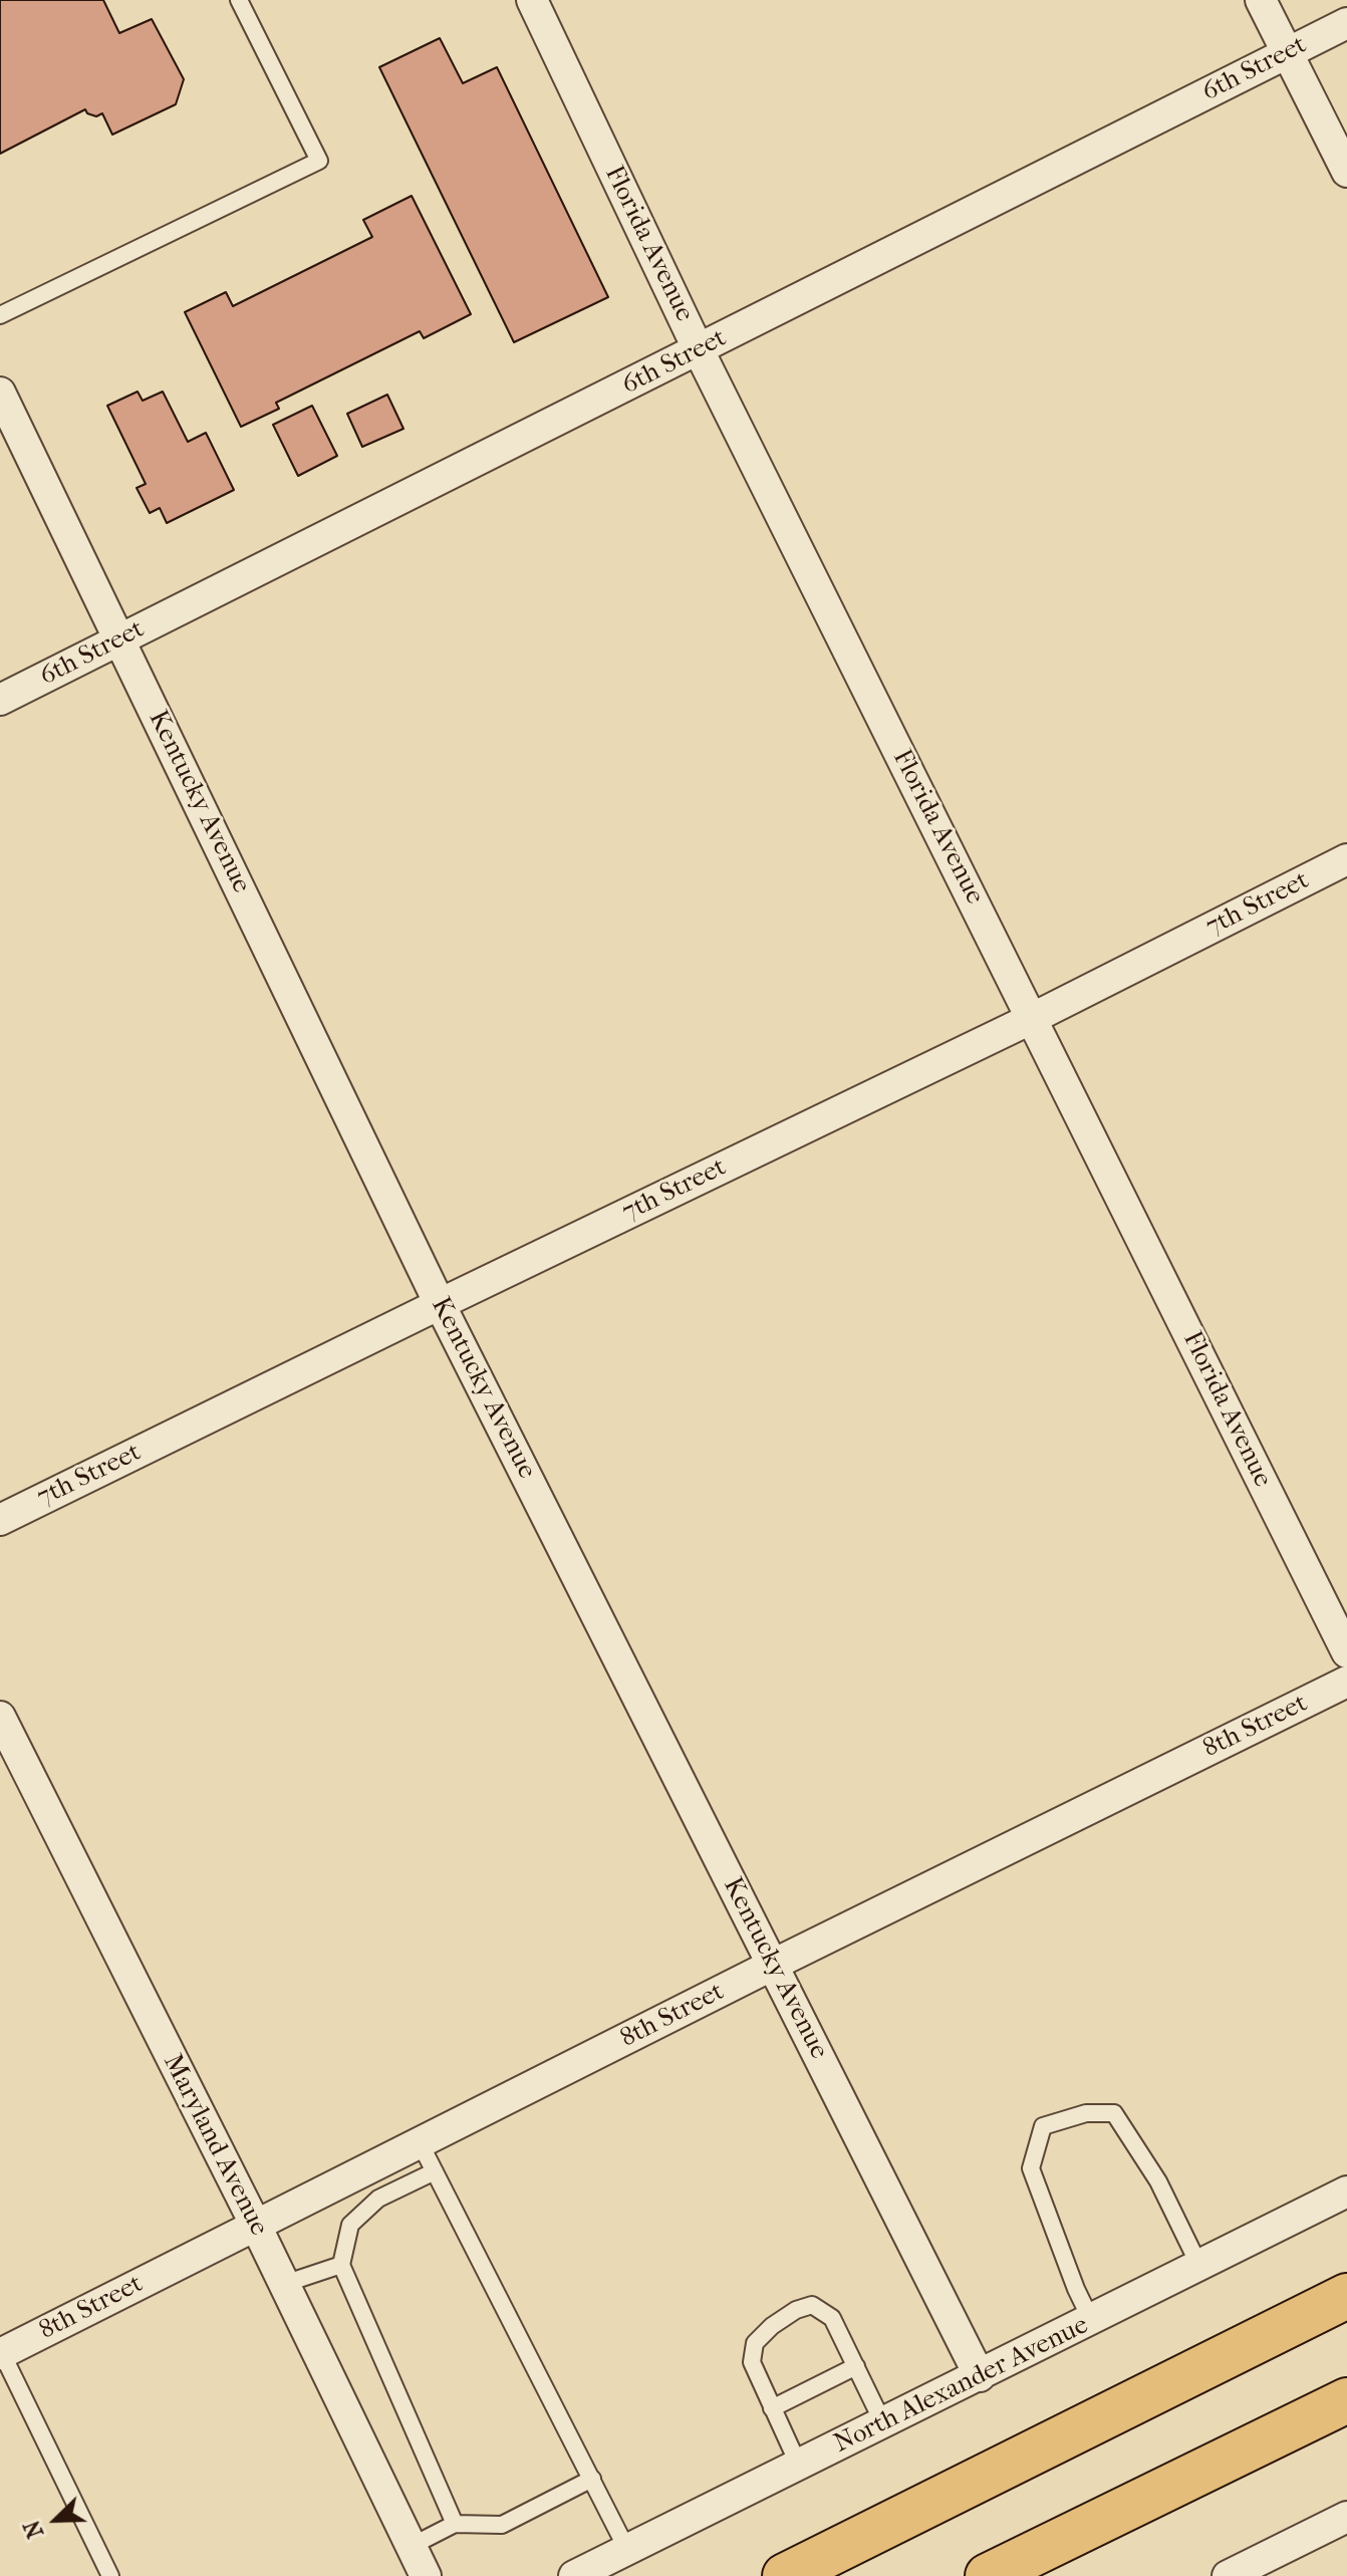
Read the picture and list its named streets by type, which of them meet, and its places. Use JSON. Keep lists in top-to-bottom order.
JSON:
{
  "streets": {
    "street": [
      "6th Street",
      "Florida Avenue",
      "Kentucky Avenue",
      "7th Street",
      "8th Street",
      "Maryland Avenue",
      "North Alexander Avenue"
    ]
  },
  "crossings": [
    ["6th Street", "Florida Avenue"],
    ["6th Street", "Kentucky Avenue"],
    ["Florida Avenue", "7th Street"],
    ["Kentucky Avenue", "7th Street"],
    ["Kentucky Avenue", "8th Street"],
    ["Kentucky Avenue", "North Alexander Avenue"],
    ["8th Street", "Maryland Avenue"]
  ],
  "north": "bottom left"
}
